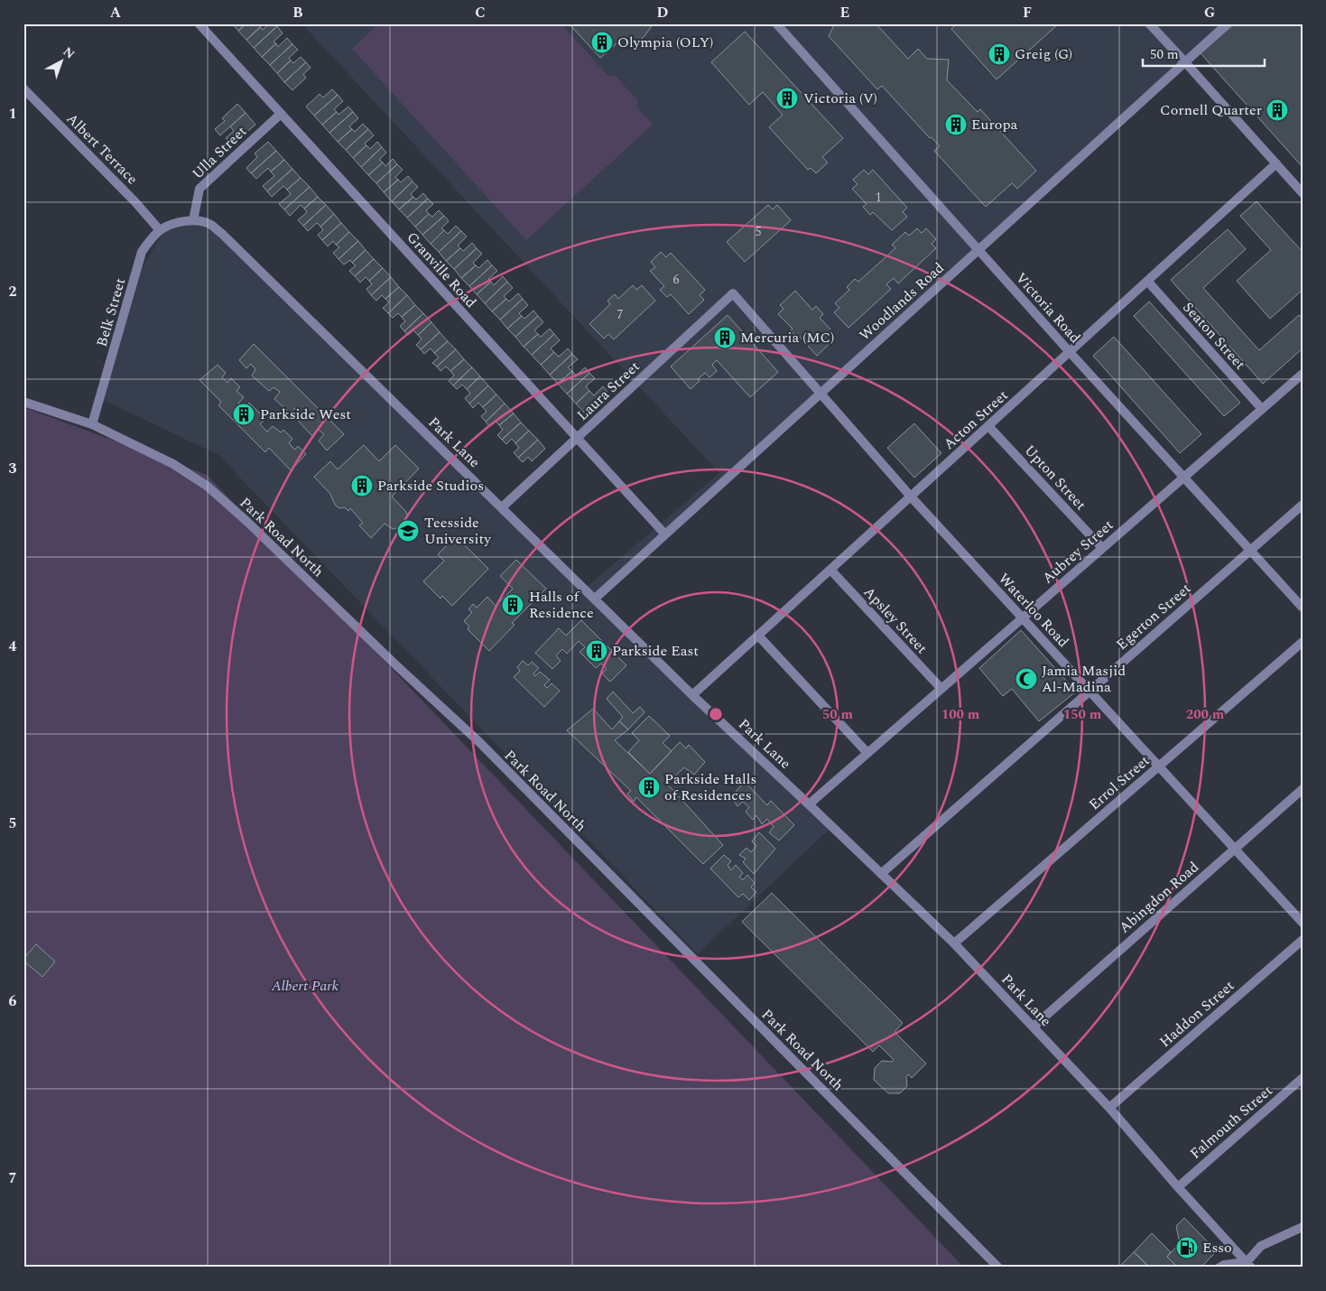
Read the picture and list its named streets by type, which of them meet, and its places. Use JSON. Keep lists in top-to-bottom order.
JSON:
{
  "streets": {
    "street": [
      "Albert Terrace",
      "Ulla Street",
      "Granville Road",
      "Woodlands Road",
      "Victoria Road",
      "Belk Street",
      "Seaton Street",
      "Laura Street",
      "Acton Street",
      "Park Lane",
      "Upton Street",
      "Park Road North",
      "Aubrey Street",
      "Waterloo Road",
      "Egerton Street",
      "Apsley Street",
      "Errol Street",
      "Abingdon Road",
      "Haddon Street",
      "Falmouth Street"
    ]
  },
  "crossings": [
    ["Albert Terrace", "Belk Street"],
    ["Ulla Street", "Granville Road"],
    ["Ulla Street", "Park Lane"],
    ["Granville Road", "Woodlands Road"],
    ["Granville Road", "Laura Street"],
    ["Woodlands Road", "Victoria Road"],
    ["Woodlands Road", "Park Lane"],
    ["Woodlands Road", "Waterloo Road"],
    ["Victoria Road", "Acton Street"],
    ["Victoria Road", "Aubrey Street"],
    ["Victoria Road", "Egerton Street"],
    ["Belk Street", "Park Lane"],
    ["Belk Street", "Park Road North"],
    ["Seaton Street", "Acton Street"],
    ["Seaton Street", "Aubrey Street"],
    ["Laura Street", "Park Lane"],
    ["Laura Street", "Waterloo Road"],
    ["Acton Street", "Park Lane"],
    ["Acton Street", "Upton Street"],
    ["Acton Street", "Waterloo Road"],
    ["Acton Street", "Apsley Street"],
    ["Park Lane", "Aubrey Street"],
    ["Park Lane", "Egerton Street"],
    ["Park Lane", "Errol Street"],
    ["Park Lane", "Abingdon Road"],
    ["Park Lane", "Haddon Street"],
    ["Park Lane", "Falmouth Street"],
    ["Upton Street", "Aubrey Street"],
    ["Aubrey Street", "Waterloo Road"],
    ["Aubrey Street", "Apsley Street"],
    ["Waterloo Road", "Egerton Street"],
    ["Waterloo Road", "Errol Street"],
    ["Waterloo Road", "Abingdon Road"]
  ],
  "parks": ["Albert Park"],
  "places": {
    "building": [
      "Olympia (OLY)",
      "Greig (G)",
      "Victoria (V)",
      "Cornell Quarter",
      "Europa",
      "Mercuria (MC)",
      "Parkside West",
      "Parkside Studios",
      "Halls of Residence",
      "Parkside East",
      "Parkside Halls of Residences"
    ],
    "school or university": ["Teesside University"],
    "mosque": ["Jamia Masjid Al-Madina"],
    "fuel station": ["Esso"]
  },
  "house_numbers": [
    "1",
    "5",
    "6",
    "7"
  ],
  "scale_bar": "50 m",
  "north": "top right",
  "grid": {
    "columns": [
      "A",
      "B",
      "C",
      "D",
      "E",
      "F",
      "G"
    ],
    "rows": [
      "1",
      "2",
      "3",
      "4",
      "5",
      "6",
      "7"
    ]
  },
  "rings": [
    "50 m",
    "100 m",
    "150 m",
    "200 m"
  ]
}
